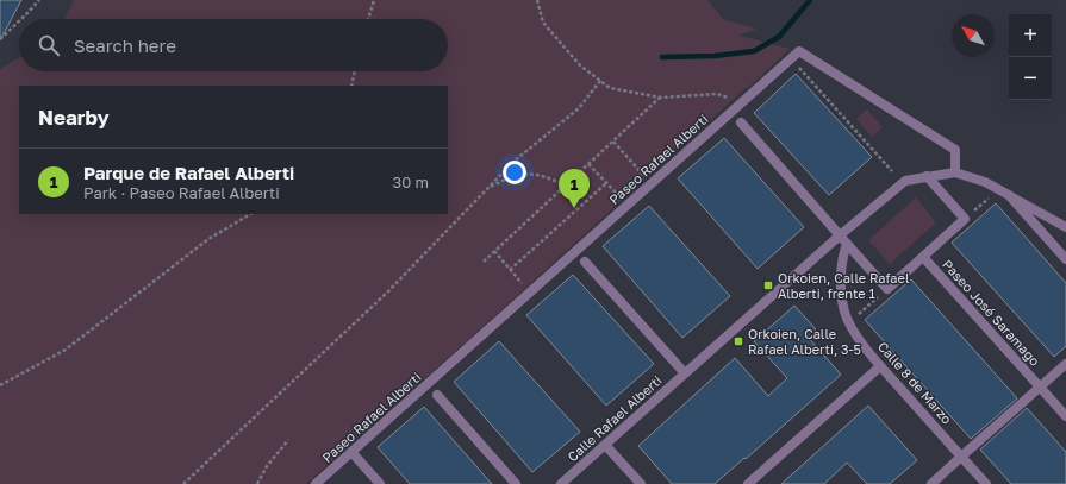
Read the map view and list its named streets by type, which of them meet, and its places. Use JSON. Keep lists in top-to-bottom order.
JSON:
{
  "streets": {
    "street": [
      "Paseo Rafael Alberti",
      "Paseo José Saramago",
      "Calle 8 de Marzo",
      "Calle Rafael Alberti"
    ]
  },
  "crossings": [
    ["Paseo José Saramago", "Calle 8 de Marzo"]
  ],
  "places": {
    "transit": ["Orkoien, Calle Rafael Alberti, frente 1", "Orkoien, Calle Rafael Alberti, 3-5"]
  },
  "north": "top left",
  "page": {
    "map_buttons": ["+", "−"],
    "search": "Search here",
    "heading": "Nearby",
    "list": [
      {
        "mark": "1",
        "name": "Parque de Rafael Alberti",
        "note": "Park · Paseo Rafael Alberti",
        "value": "30 m"
      }
    ],
    "pins": "1"
  }
}
